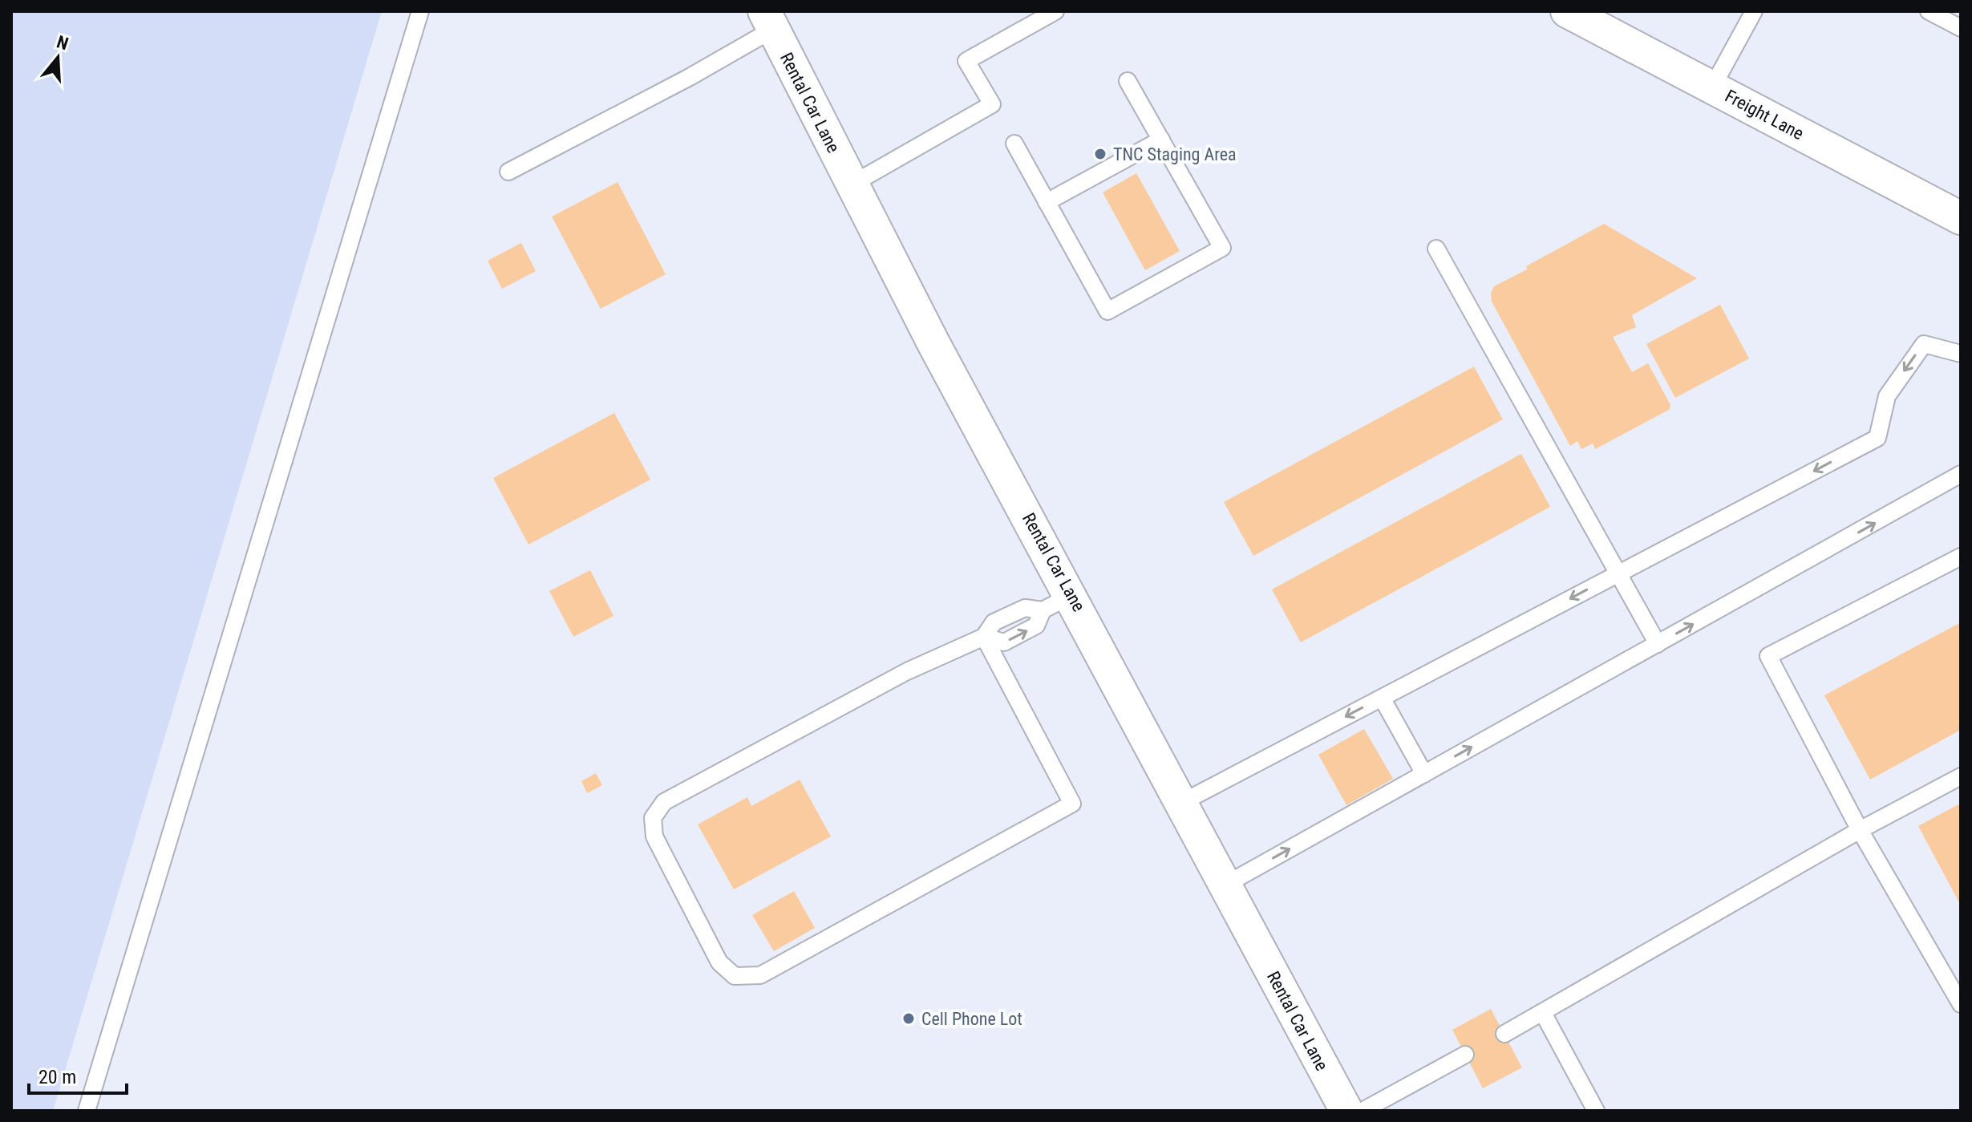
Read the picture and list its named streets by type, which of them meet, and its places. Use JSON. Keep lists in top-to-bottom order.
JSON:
{
  "streets": {
    "street": ["Rental Car Lane", "Freight Lane"]
  },
  "places": ["TNC Staging Area", "Cell Phone Lot"],
  "scale_bar": "20 m",
  "north": "top"
}
